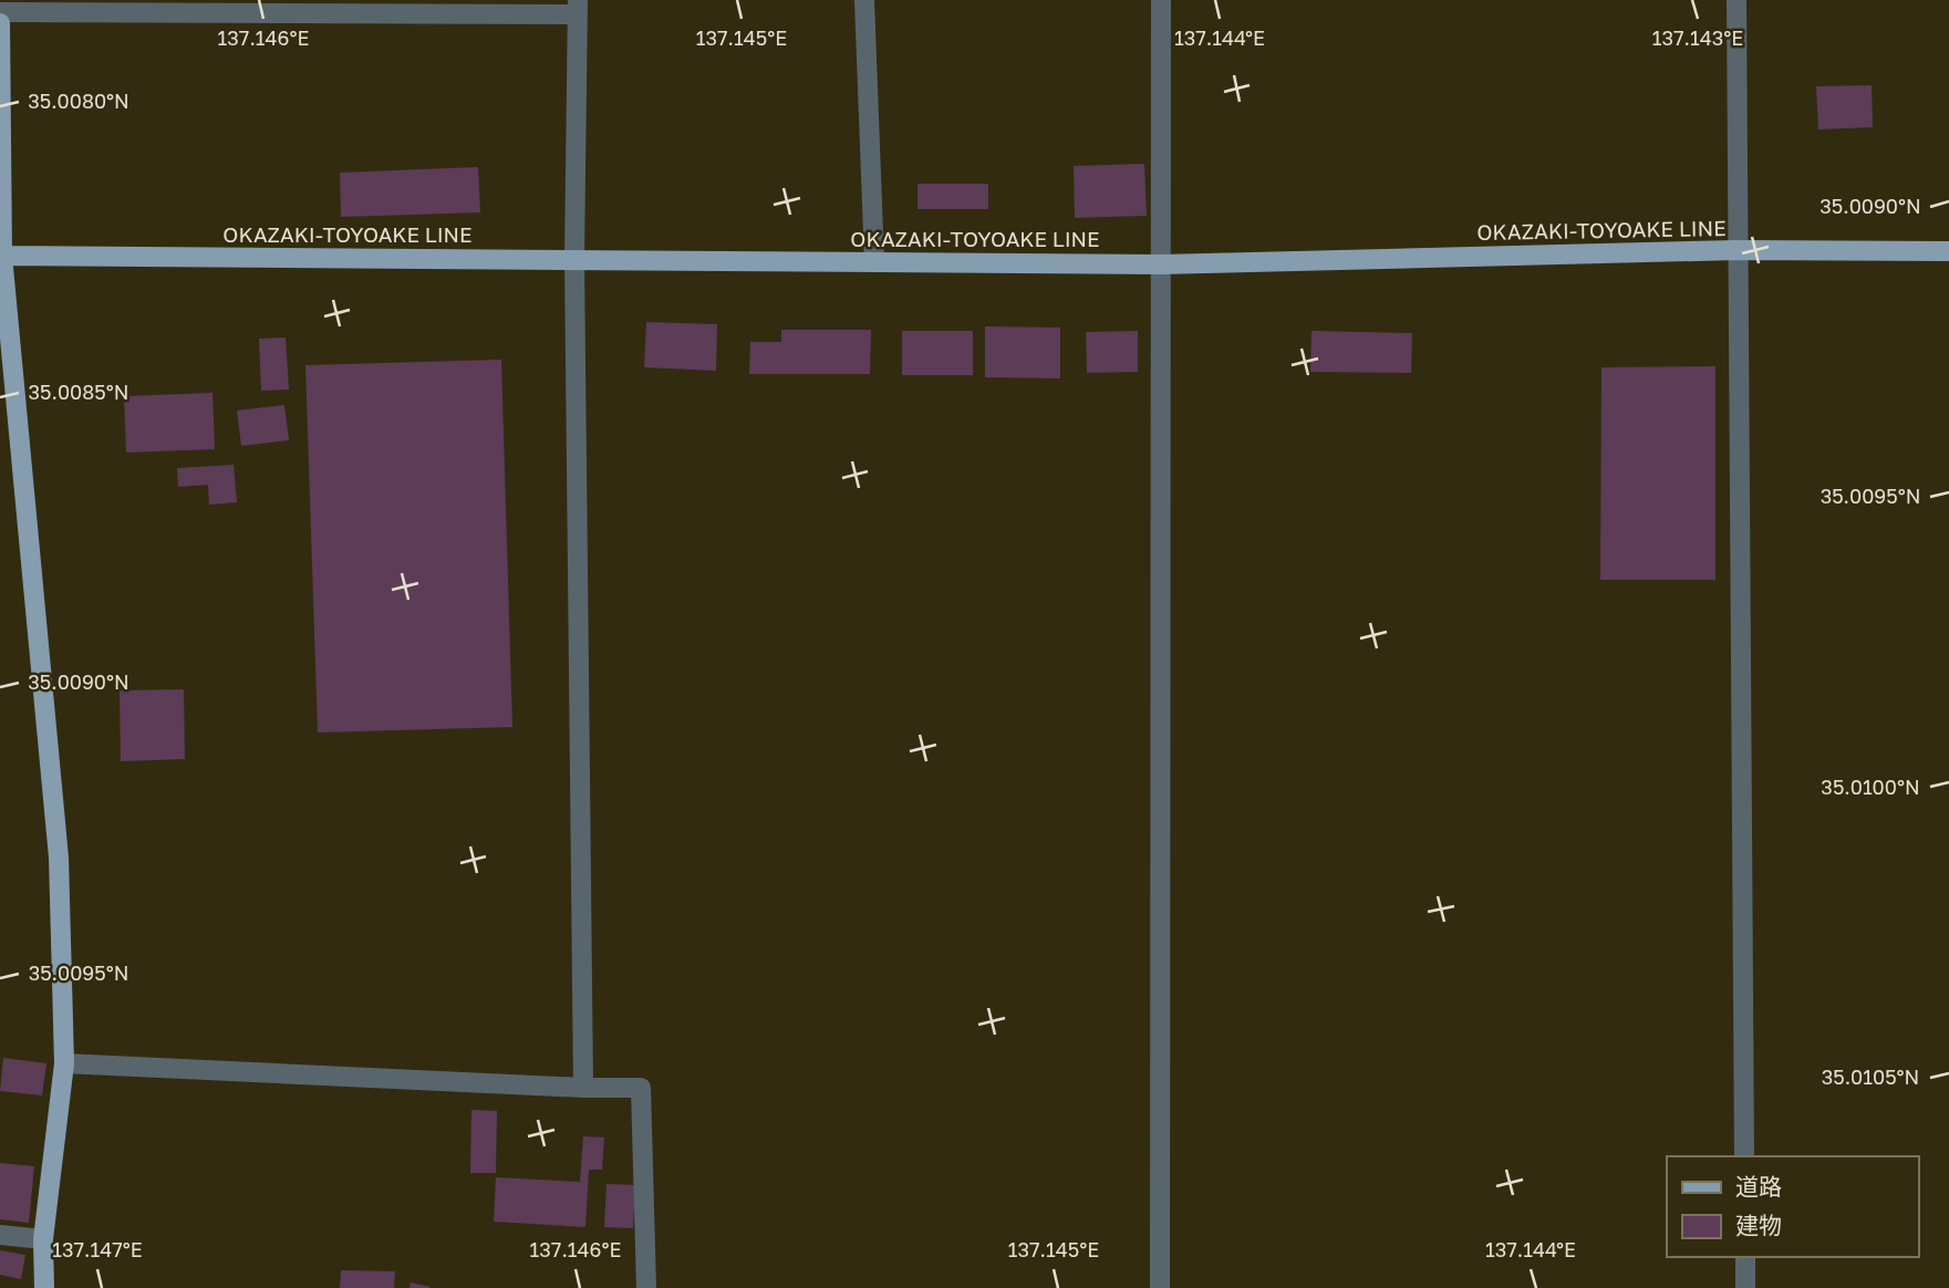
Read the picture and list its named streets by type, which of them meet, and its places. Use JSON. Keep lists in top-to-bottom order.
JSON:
{
  "streets": {
    "main road": ["OKAZAKI-TOYOAKE LINE"]
  },
  "legend": ["道路", "建物"],
  "coordinates": [
    "137.146°E",
    "137.145°E",
    "137.144°E",
    "137.143°E",
    "35.0080°N",
    "35.0090°N",
    "35.0085°N",
    "35.0095°N",
    "35.0100°N",
    "35.0105°N",
    "137.147°E"
  ]
}
